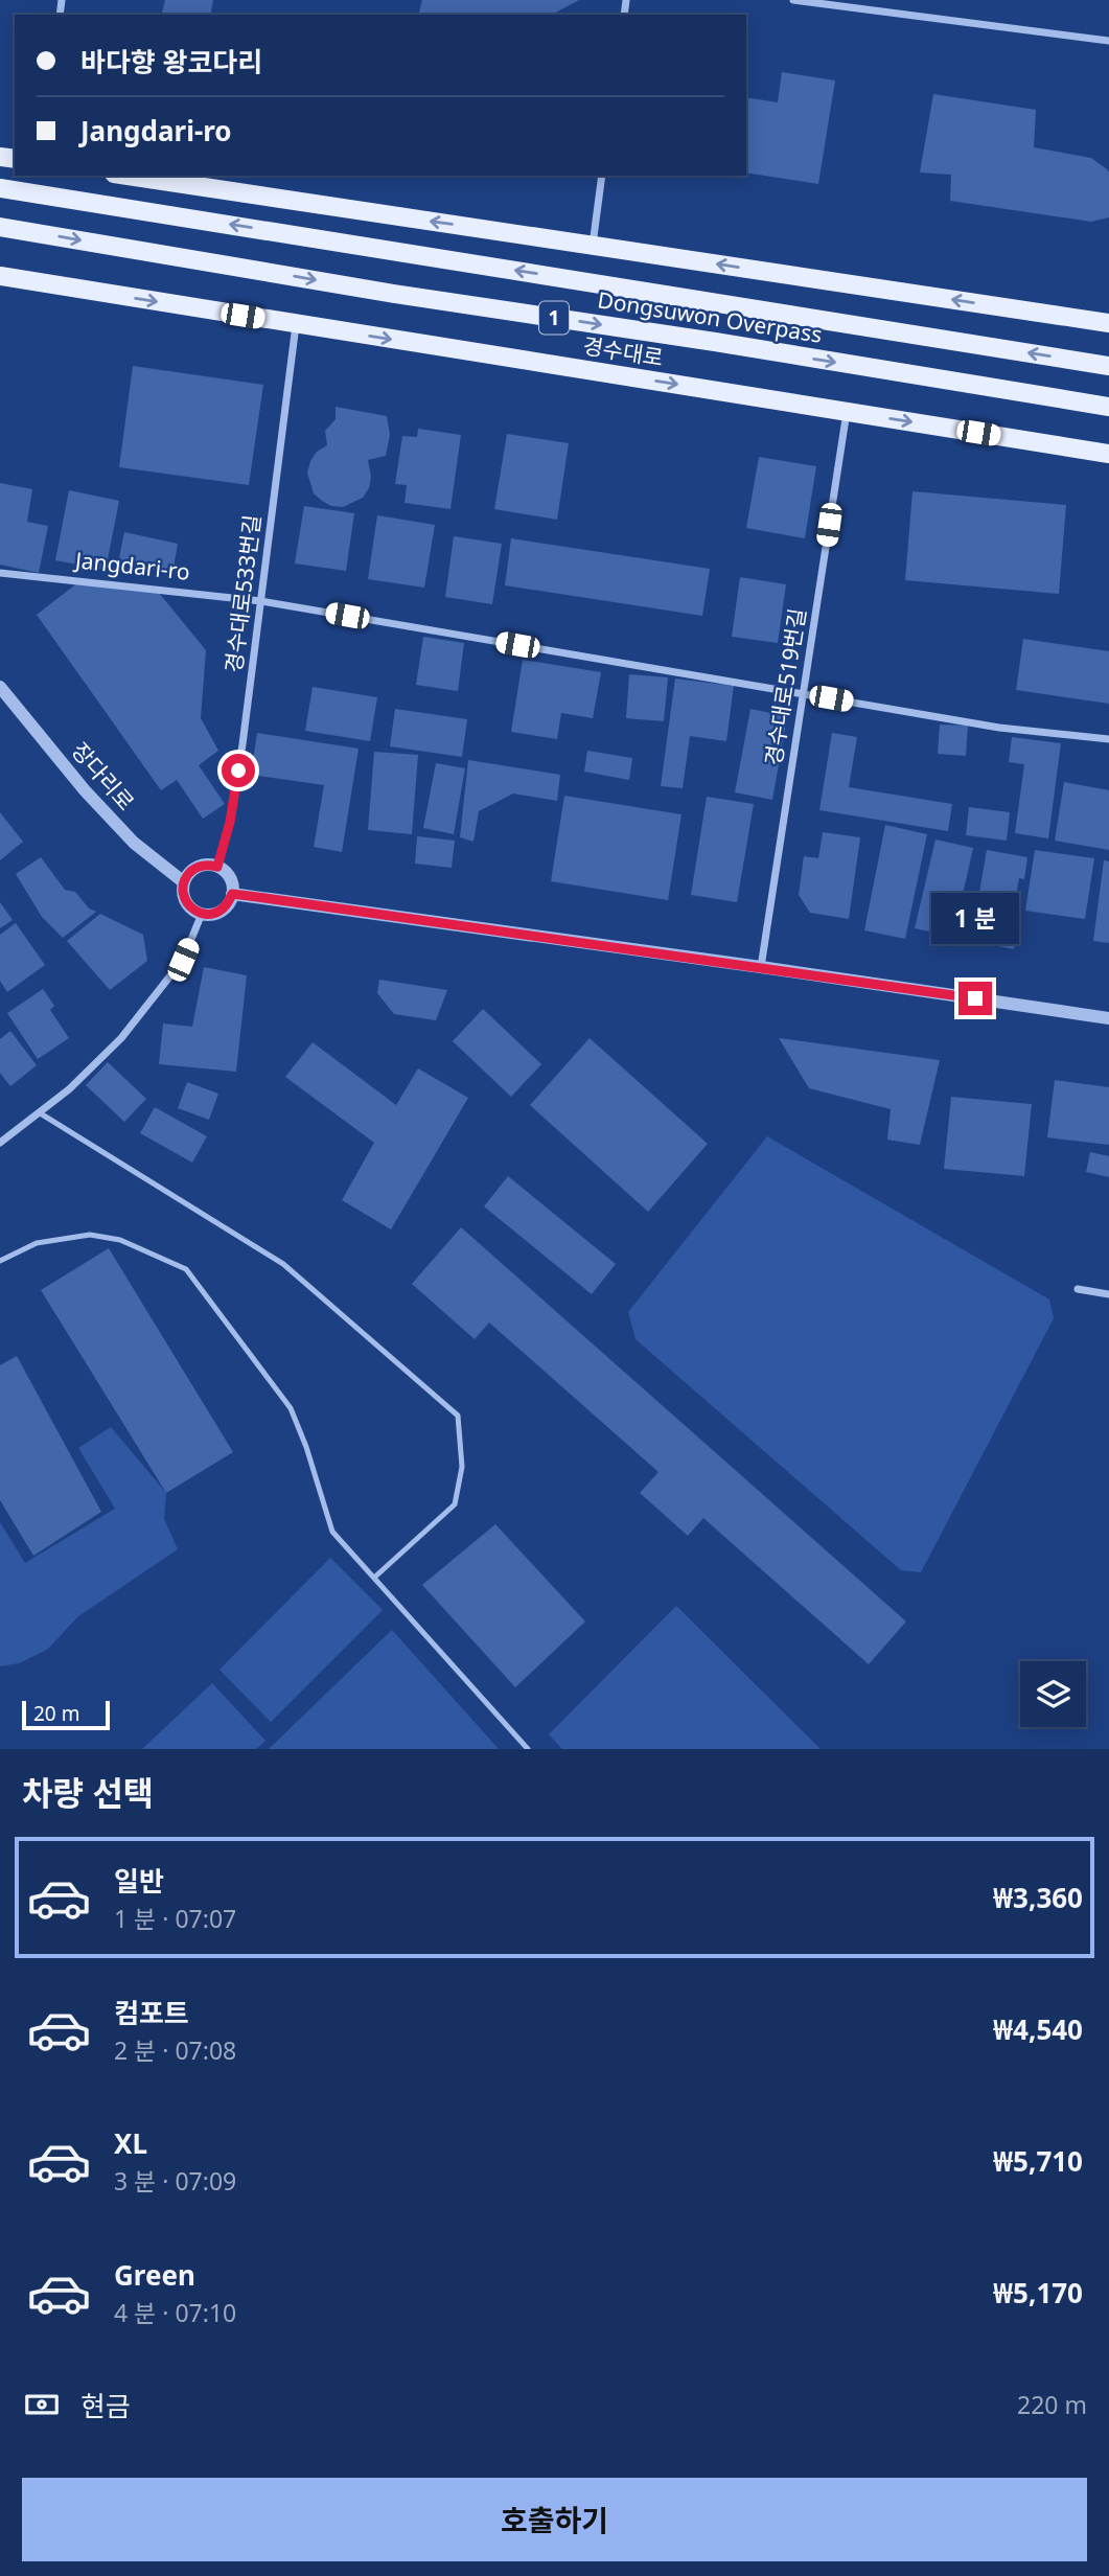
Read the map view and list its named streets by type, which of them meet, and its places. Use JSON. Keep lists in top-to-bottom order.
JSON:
{
  "streets": {
    "main road": ["1", "Dongsuwon Overpass", "경수대로"],
    "street": [
      "Jangdari-ro",
      "경수대로533번길",
      "경수대로519번길",
      "장다리로"
    ]
  },
  "crossings": [
    ["경수대로", "경수대로533번길"],
    ["경수대로", "경수대로519번길"],
    ["Jangdari-ro", "경수대로533번길"],
    ["Jangdari-ro", "경수대로519번길"],
    ["경수대로533번길", "장다리로"]
  ],
  "scale_bar": "20 m",
  "page": {
    "banner": ["바다향 왕코다리", "Jangdari-ro"],
    "bubble": "1 분",
    "scale": "20 m",
    "heading": "차량 선택",
    "list": [
      {
        "name": "일반",
        "note": "1 분 · 07:07",
        "value": "₩3,360"
      },
      {
        "name": "컴포트",
        "note": "2 분 · 07:08",
        "value": "₩4,540"
      },
      {
        "name": "XL",
        "note": "3 분 · 07:09",
        "value": "₩5,710"
      },
      {
        "name": "Green",
        "note": "4 분 · 07:10",
        "value": "₩5,170"
      }
    ],
    "pay": ["현금", "220 m"],
    "buttons": "호출하기"
  }
}
